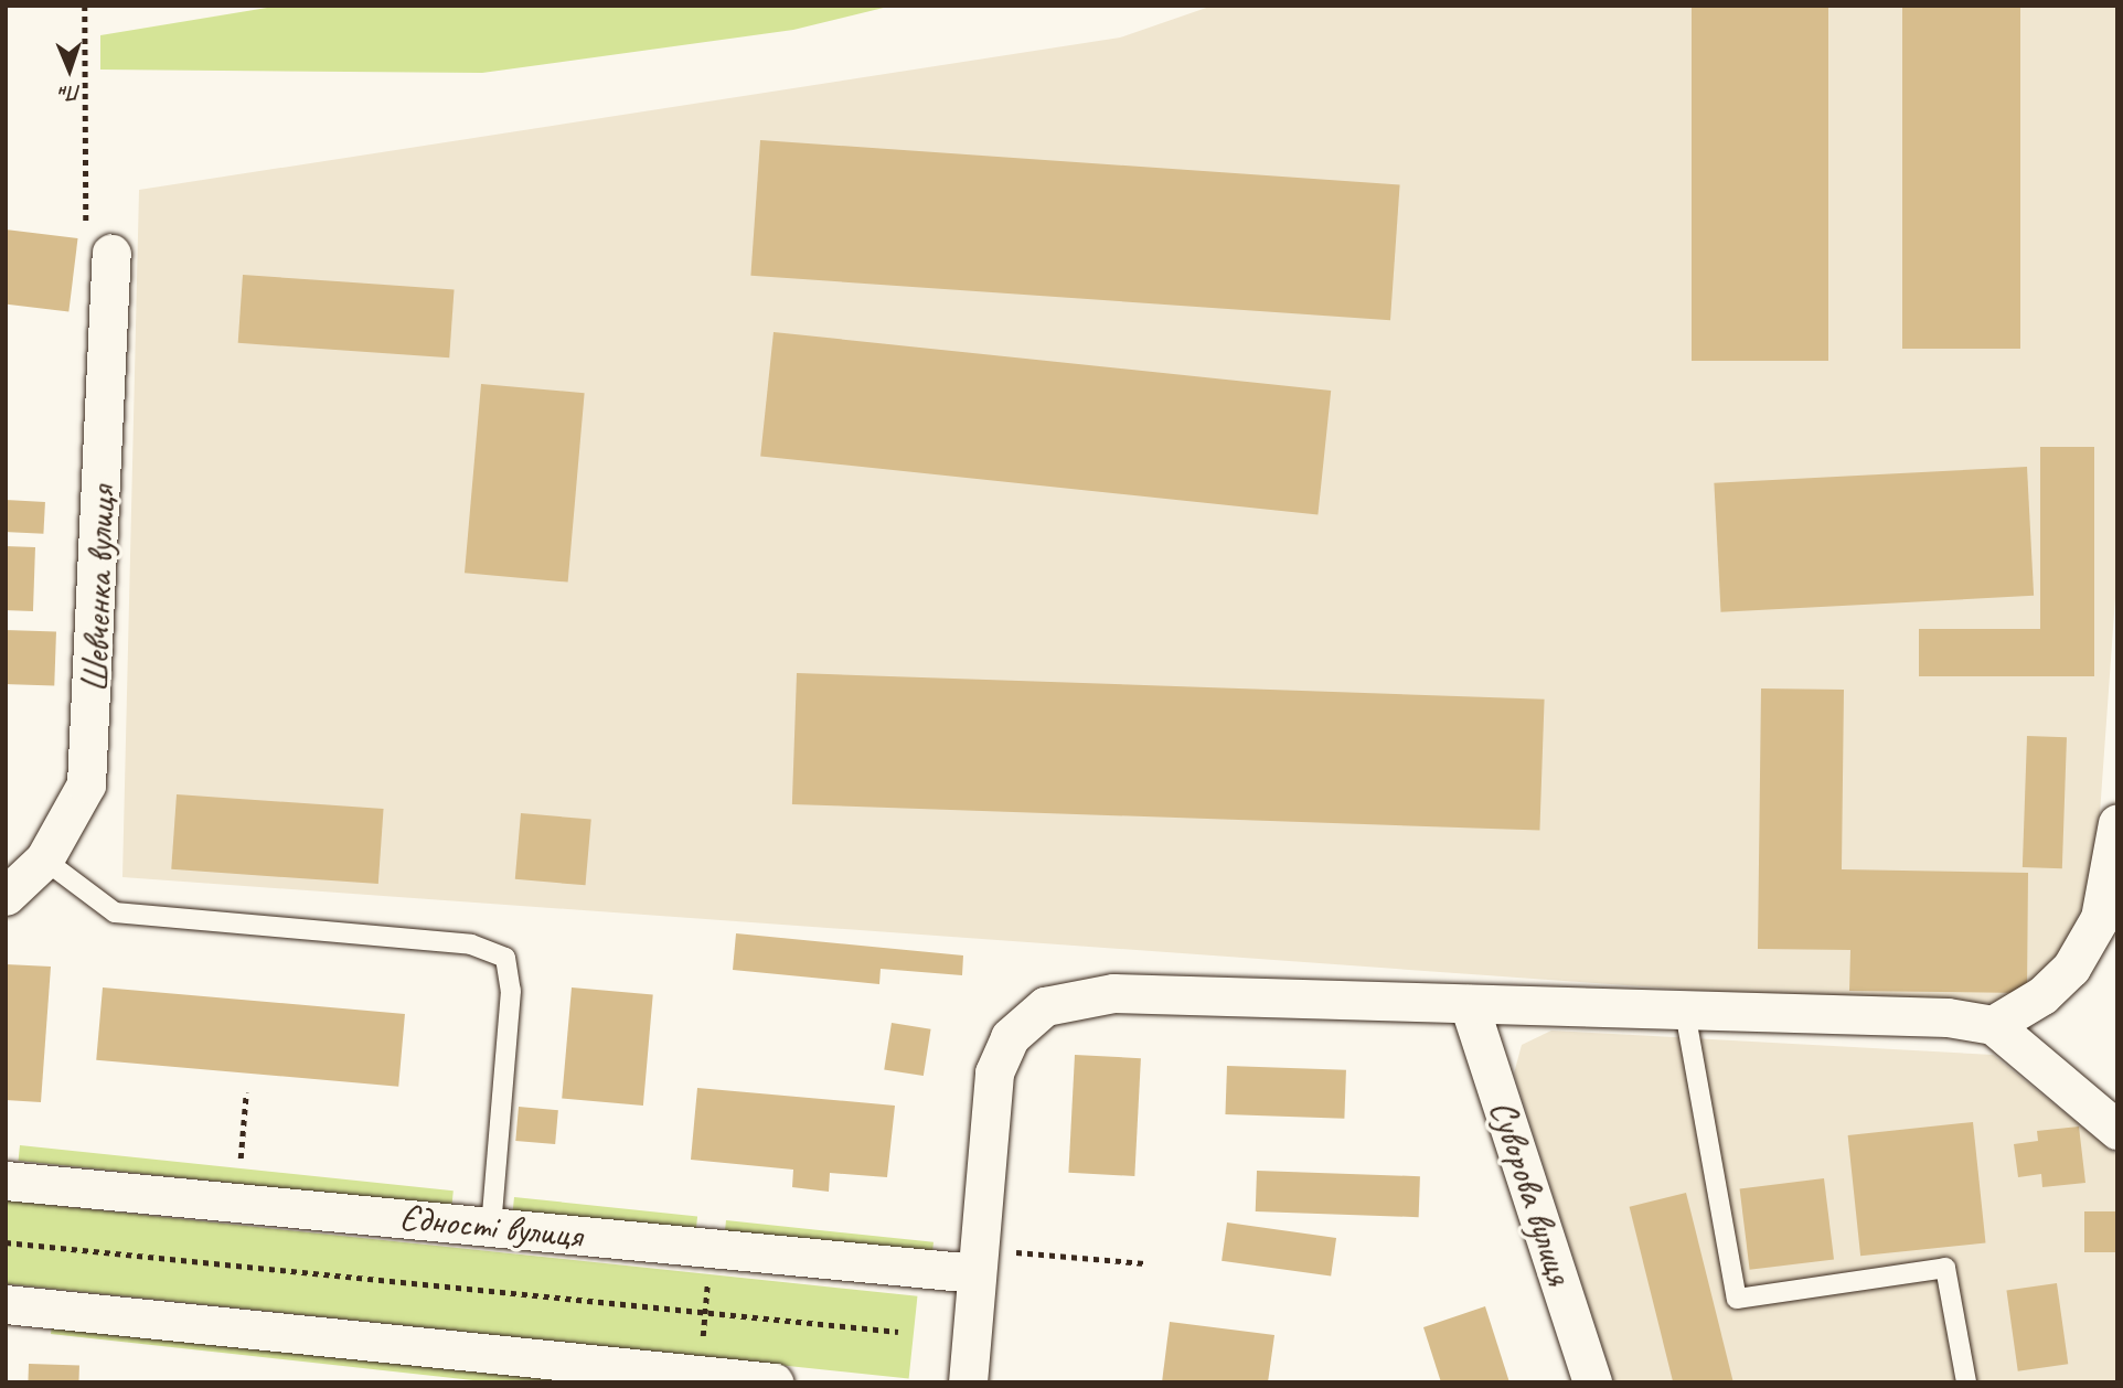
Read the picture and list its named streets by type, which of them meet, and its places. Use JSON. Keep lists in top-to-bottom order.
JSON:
{
  "streets": {
    "street": ["Шевченка вулиця", "Суворова вулиця", "Єдності вулиця"]
  },
  "north": "bottom"
}
